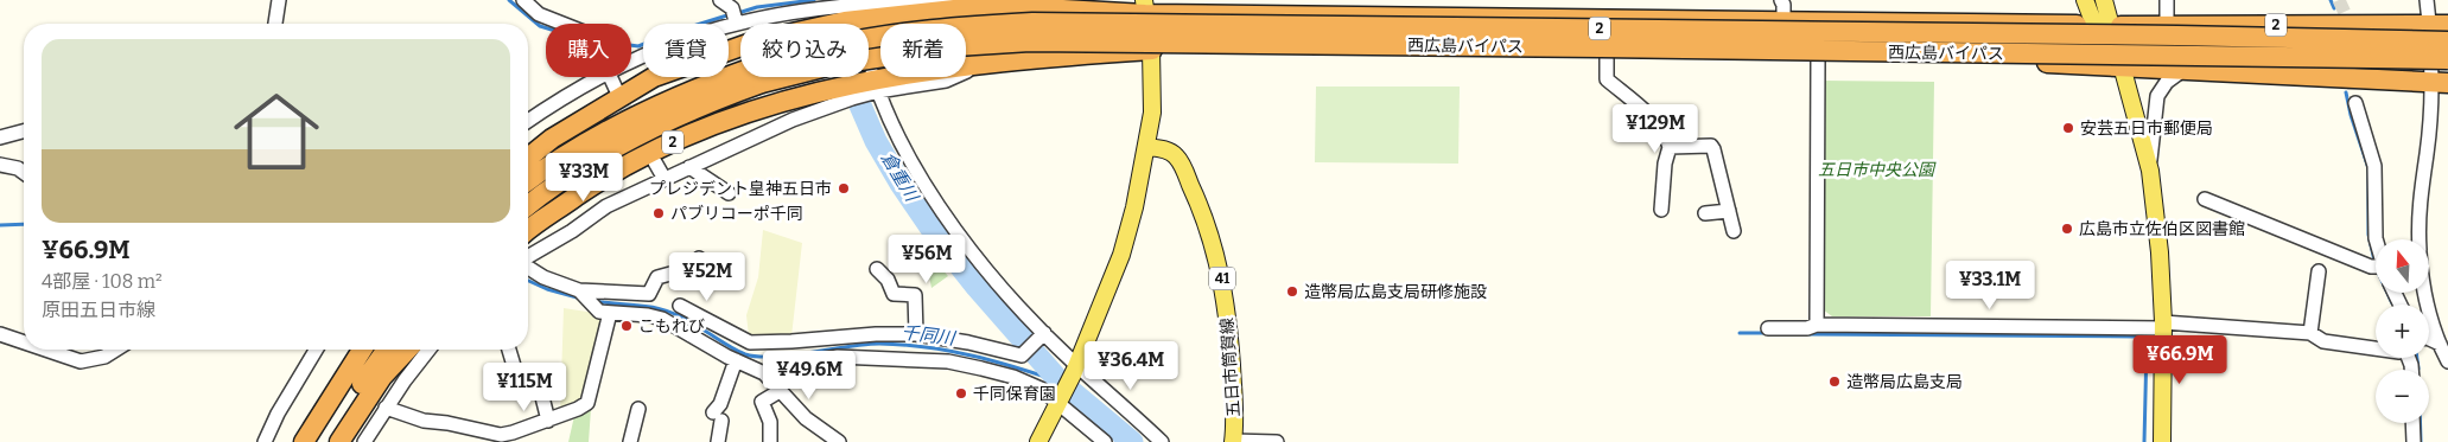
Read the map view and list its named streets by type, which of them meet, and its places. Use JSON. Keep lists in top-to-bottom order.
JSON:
{
  "streets": {
    "highway": ["2", "西広島バイパス"],
    "main road": ["41", "五日市筒賀線"]
  },
  "crossings": [
    ["2", "西広島バイパス"]
  ],
  "water": ["倉重川", "千同川"],
  "parks": ["五日市中央公園"],
  "places": [
    "安芸五日市郵便局",
    "プレジデント皇神五日市",
    "パブリコーポ千同",
    "広島市立佐伯区図書館",
    "造幣局広島支局研修施設",
    "こもれび",
    "造幣局広島支局",
    "千同保育園"
  ],
  "north": "top",
  "page": {
    "chip": [
      "購入",
      "賃貸",
      "絞り込み",
      "新着"
    ],
    "list": [
      {
        "name": "¥66.9M",
        "note": "4部屋 · 108 m² · 原田五日市線"
      }
    ],
    "price": [
      "¥129M",
      "¥33M",
      "¥56M",
      "¥52M",
      "¥33.1M",
      "¥66.9M",
      "¥36.4M",
      "¥49.6M",
      "¥115M"
    ],
    "map_buttons": ["+", "−"]
  }
}
